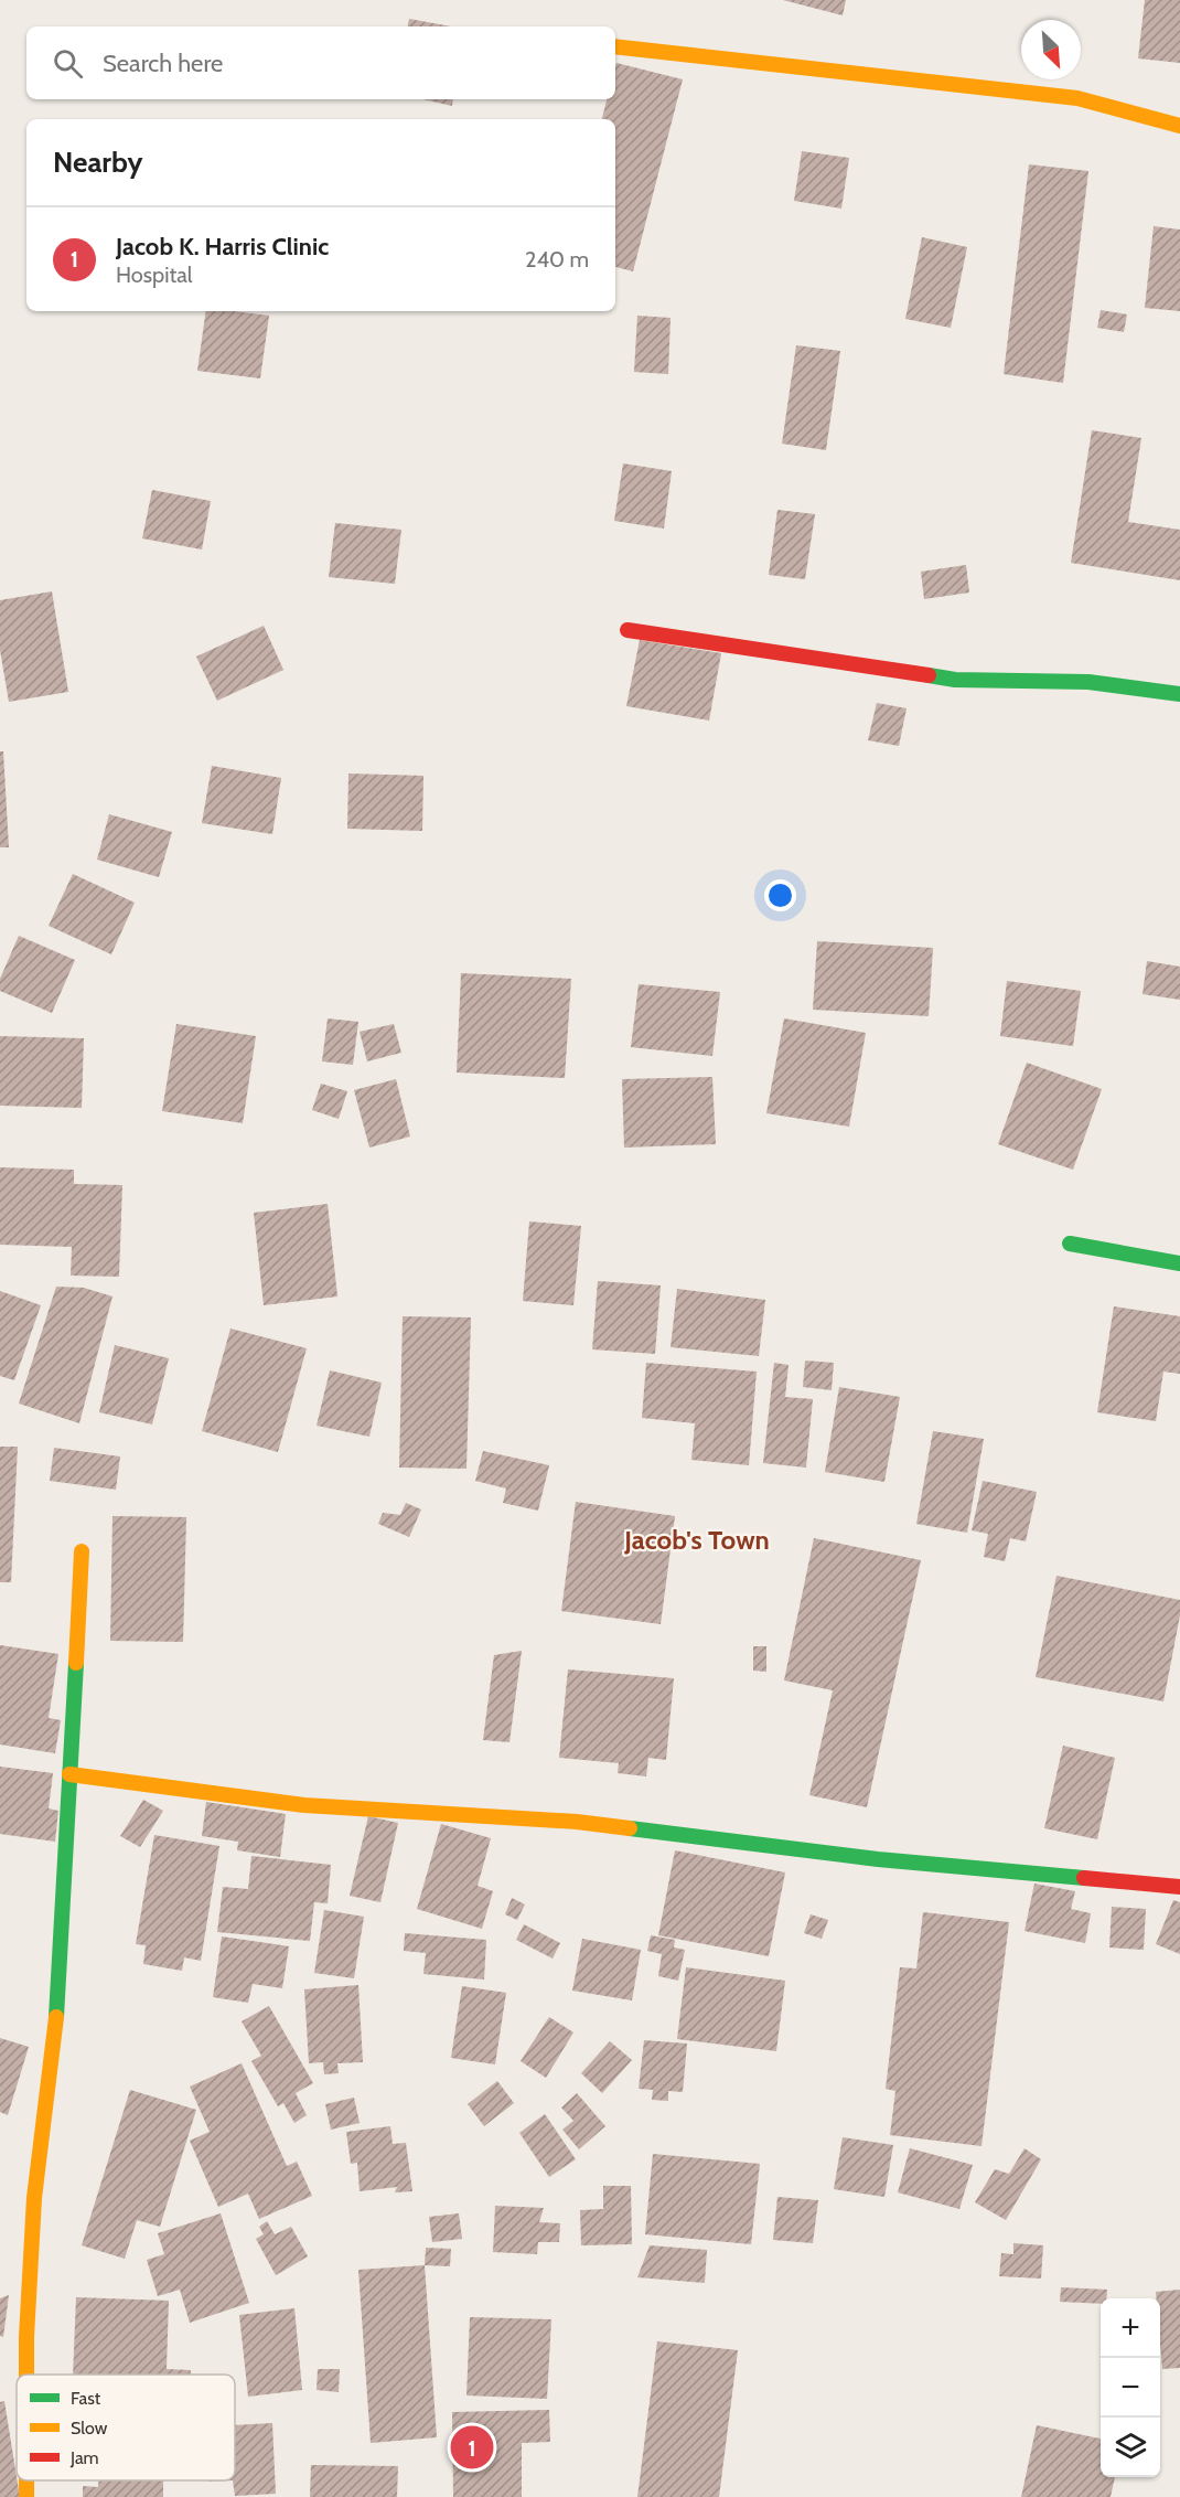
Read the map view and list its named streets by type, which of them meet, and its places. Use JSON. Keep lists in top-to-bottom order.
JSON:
{
  "districts": ["Jacob's Town"],
  "legend": ["Fast", "Slow", "Jam"],
  "north": "bottom right",
  "page": {
    "search": "Search here",
    "heading": "Nearby",
    "list": [
      {
        "mark": "1",
        "name": "Jacob K. Harris Clinic",
        "note": "Hospital",
        "value": "240 m"
      }
    ],
    "map_buttons": ["+", "−"],
    "pins": "1"
  }
}
